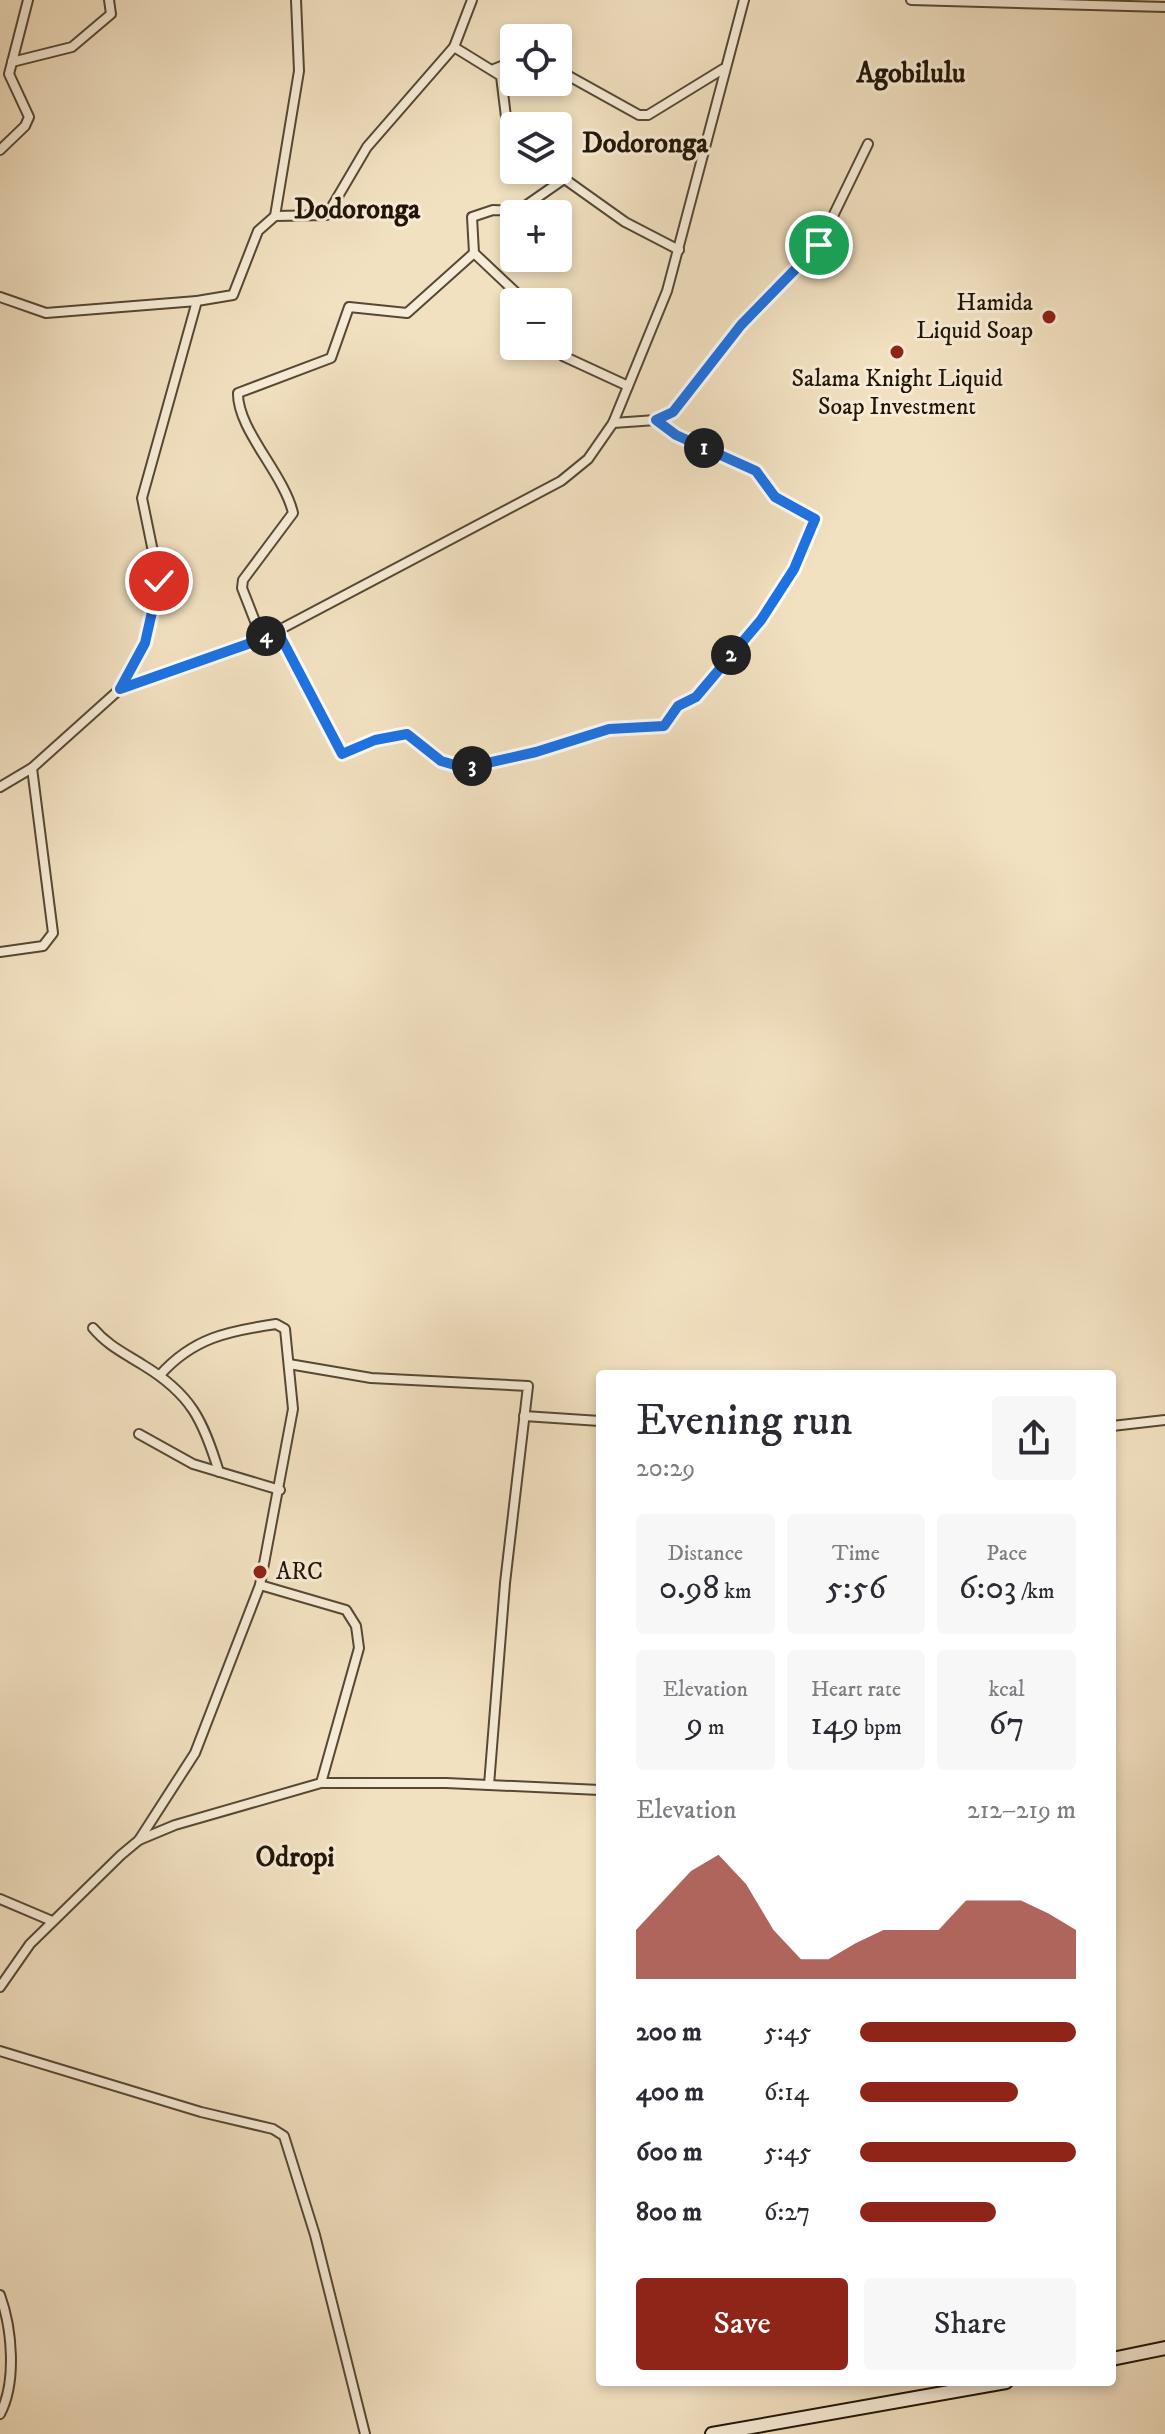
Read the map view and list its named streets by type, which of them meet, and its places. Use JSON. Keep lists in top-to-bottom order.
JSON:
{
  "districts": [
    "Agobilulu",
    "Dodoronga",
    "Dodoronga",
    "Odropi"
  ],
  "places": ["Hamida Liquid Soap", "Salama Knight Liquid Soap Investment", "ARC"],
  "page": {
    "map_buttons": ["+", "−"],
    "pins": [
      "1",
      "4",
      "2",
      "3"
    ],
    "heading": ["Evening run", "20:29"],
    "stats": [
      ["Distance", "0.98 km"],
      ["Time", "5:56"],
      ["Pace", "6:03 /km"],
      ["Elevation", "9 m"],
      ["Heart rate", "149 bpm"],
      ["kcal", "67"]
    ],
    "chart": ["Elevation", "212–219 m"],
    "list": [
      {
        "name": "200 m",
        "note": "5:45"
      },
      {
        "name": "400 m",
        "note": "6:14"
      },
      {
        "name": "600 m",
        "note": "5:45"
      },
      {
        "name": "800 m",
        "note": "6:27"
      }
    ],
    "buttons": ["Save", "Share"]
  }
}
